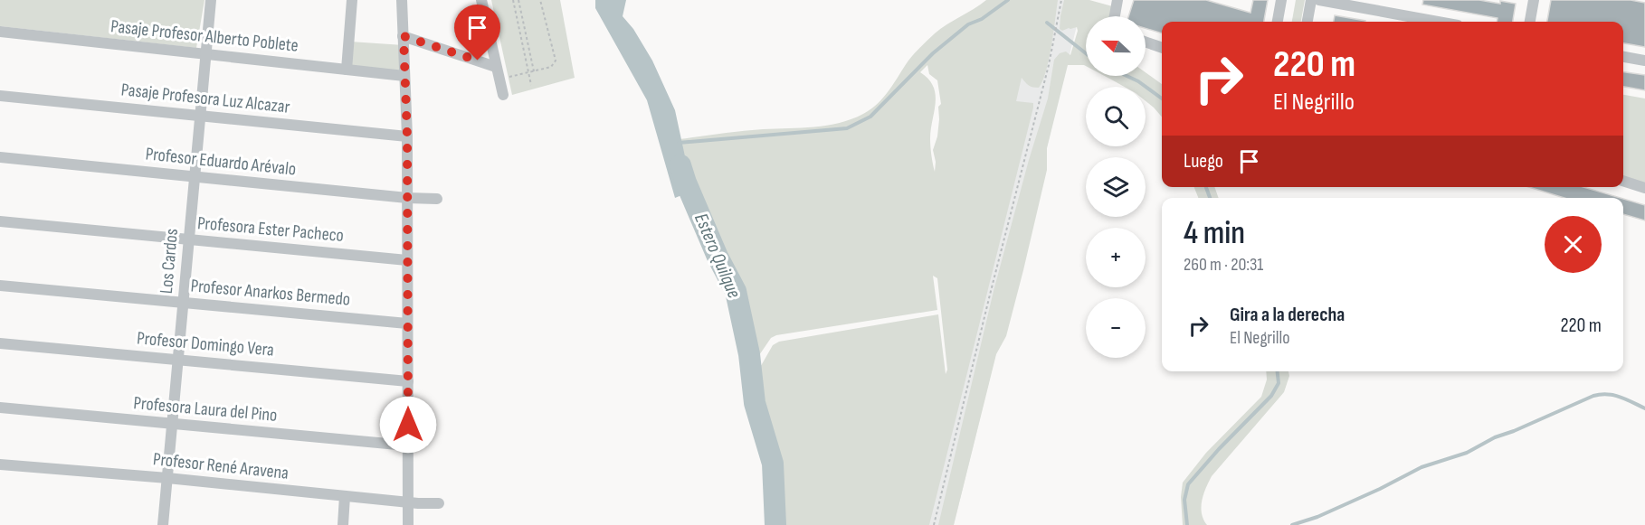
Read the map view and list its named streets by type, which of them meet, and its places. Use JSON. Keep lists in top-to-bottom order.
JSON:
{
  "streets": {
    "street": [
      "Pasaje Profesor Alberto Poblete",
      "Pasaje Profesora Luz Alcazar",
      "Profesor Eduardo Arévalo",
      "Profesora Ester Pacheco",
      "Los Cardos",
      "Profesor Anarkos Bermedo",
      "Profesor Domingo Vera",
      "Profesora Laura del Pino",
      "Profesor René Aravena"
    ]
  },
  "crossings": [
    ["Pasaje Profesor Alberto Poblete", "Los Cardos"],
    ["Pasaje Profesora Luz Alcazar", "Los Cardos"],
    ["Profesor Eduardo Arévalo", "Los Cardos"],
    ["Profesora Ester Pacheco", "Los Cardos"],
    ["Los Cardos", "Profesor Anarkos Bermedo"],
    ["Los Cardos", "Profesor Domingo Vera"],
    ["Los Cardos", "Profesora Laura del Pino"],
    ["Los Cardos", "Profesor René Aravena"]
  ],
  "water": ["Estero Quilque"],
  "north": "left",
  "page": {
    "map_buttons": ["+", "−"],
    "turn": ["220 m", "El Negrillo"],
    "then": "Luego",
    "heading": ["4 min", "260 m · 20:31"],
    "list": [
      {
        "name": "Gira a la derecha",
        "note": "El Negrillo",
        "value": "220 m"
      }
    ]
  }
}
